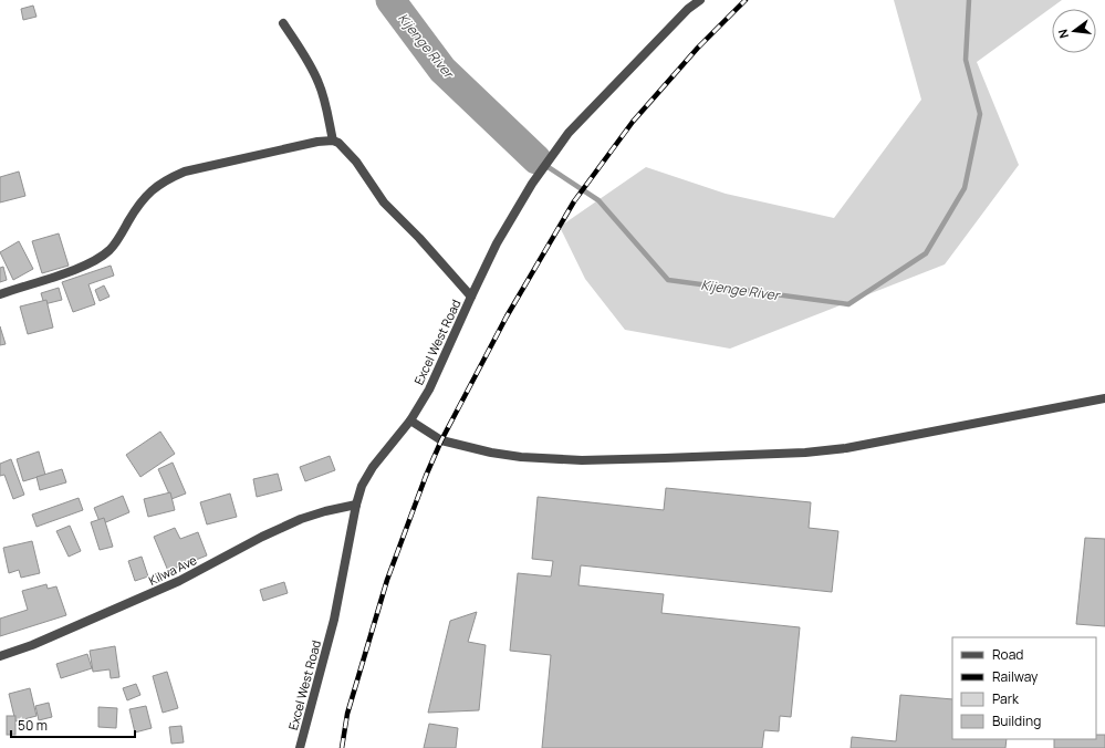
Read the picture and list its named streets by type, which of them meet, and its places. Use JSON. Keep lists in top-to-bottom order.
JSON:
{
  "streets": {
    "street": ["Excel West Road", "Kilwa Ave"]
  },
  "crossings": [
    ["Excel West Road", "Kilwa Ave"]
  ],
  "water": ["Kijenge River"],
  "legend": [
    "Road",
    "Railway",
    "Park",
    "Building"
  ],
  "scale_bar": "50 m",
  "north": "left"
}
